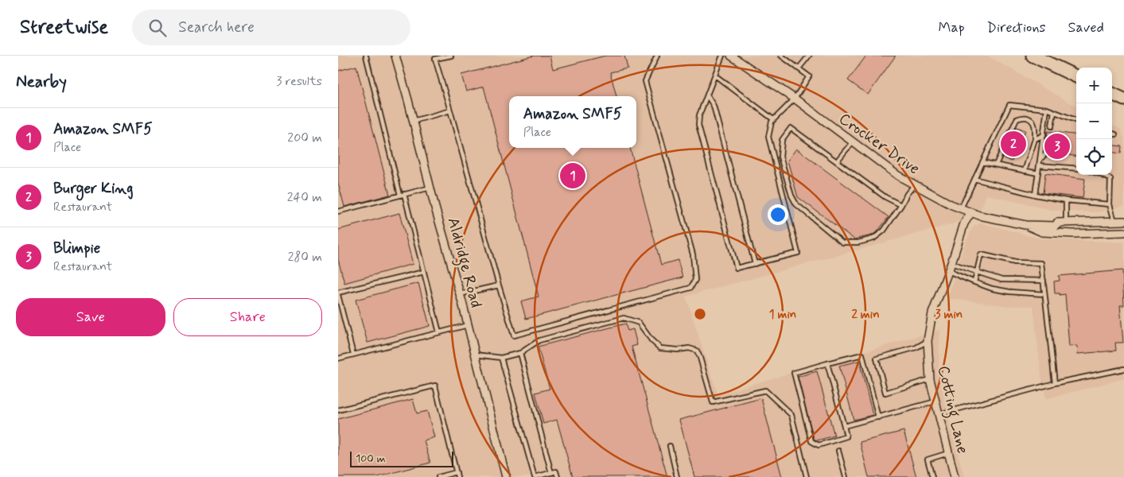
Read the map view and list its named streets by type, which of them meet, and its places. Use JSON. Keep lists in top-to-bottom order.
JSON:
{
  "streets": {
    "street": ["Crocker Drive", "Aldridge Road", "Cotting Lane"]
  },
  "crossings": [
    ["Crocker Drive", "Cotting Lane"]
  ],
  "scale_bar": "100 m",
  "page": {
    "header": "Streetwise",
    "search": "Search here",
    "nav": ["Map", "Directions", "Saved"],
    "heading": ["Nearby", "3 results"],
    "map_buttons": ["+", "−"],
    "popup": ["Amazon SMF5", "Place"],
    "list": [
      {
        "mark": "1",
        "name": "Amazon SMF5",
        "note": "Place",
        "value": "200 m"
      },
      {
        "mark": "2",
        "name": "Burger King",
        "note": "Restaurant",
        "value": "240 m"
      },
      {
        "mark": "3",
        "name": "Blimpie",
        "note": "Restaurant",
        "value": "280 m"
      }
    ],
    "pins": ["2", "3", "1"],
    "buttons": ["Save", "Share"],
    "scale": "100 m"
  },
  "rings": ["1 min", "2 min", "3 min"]
}
